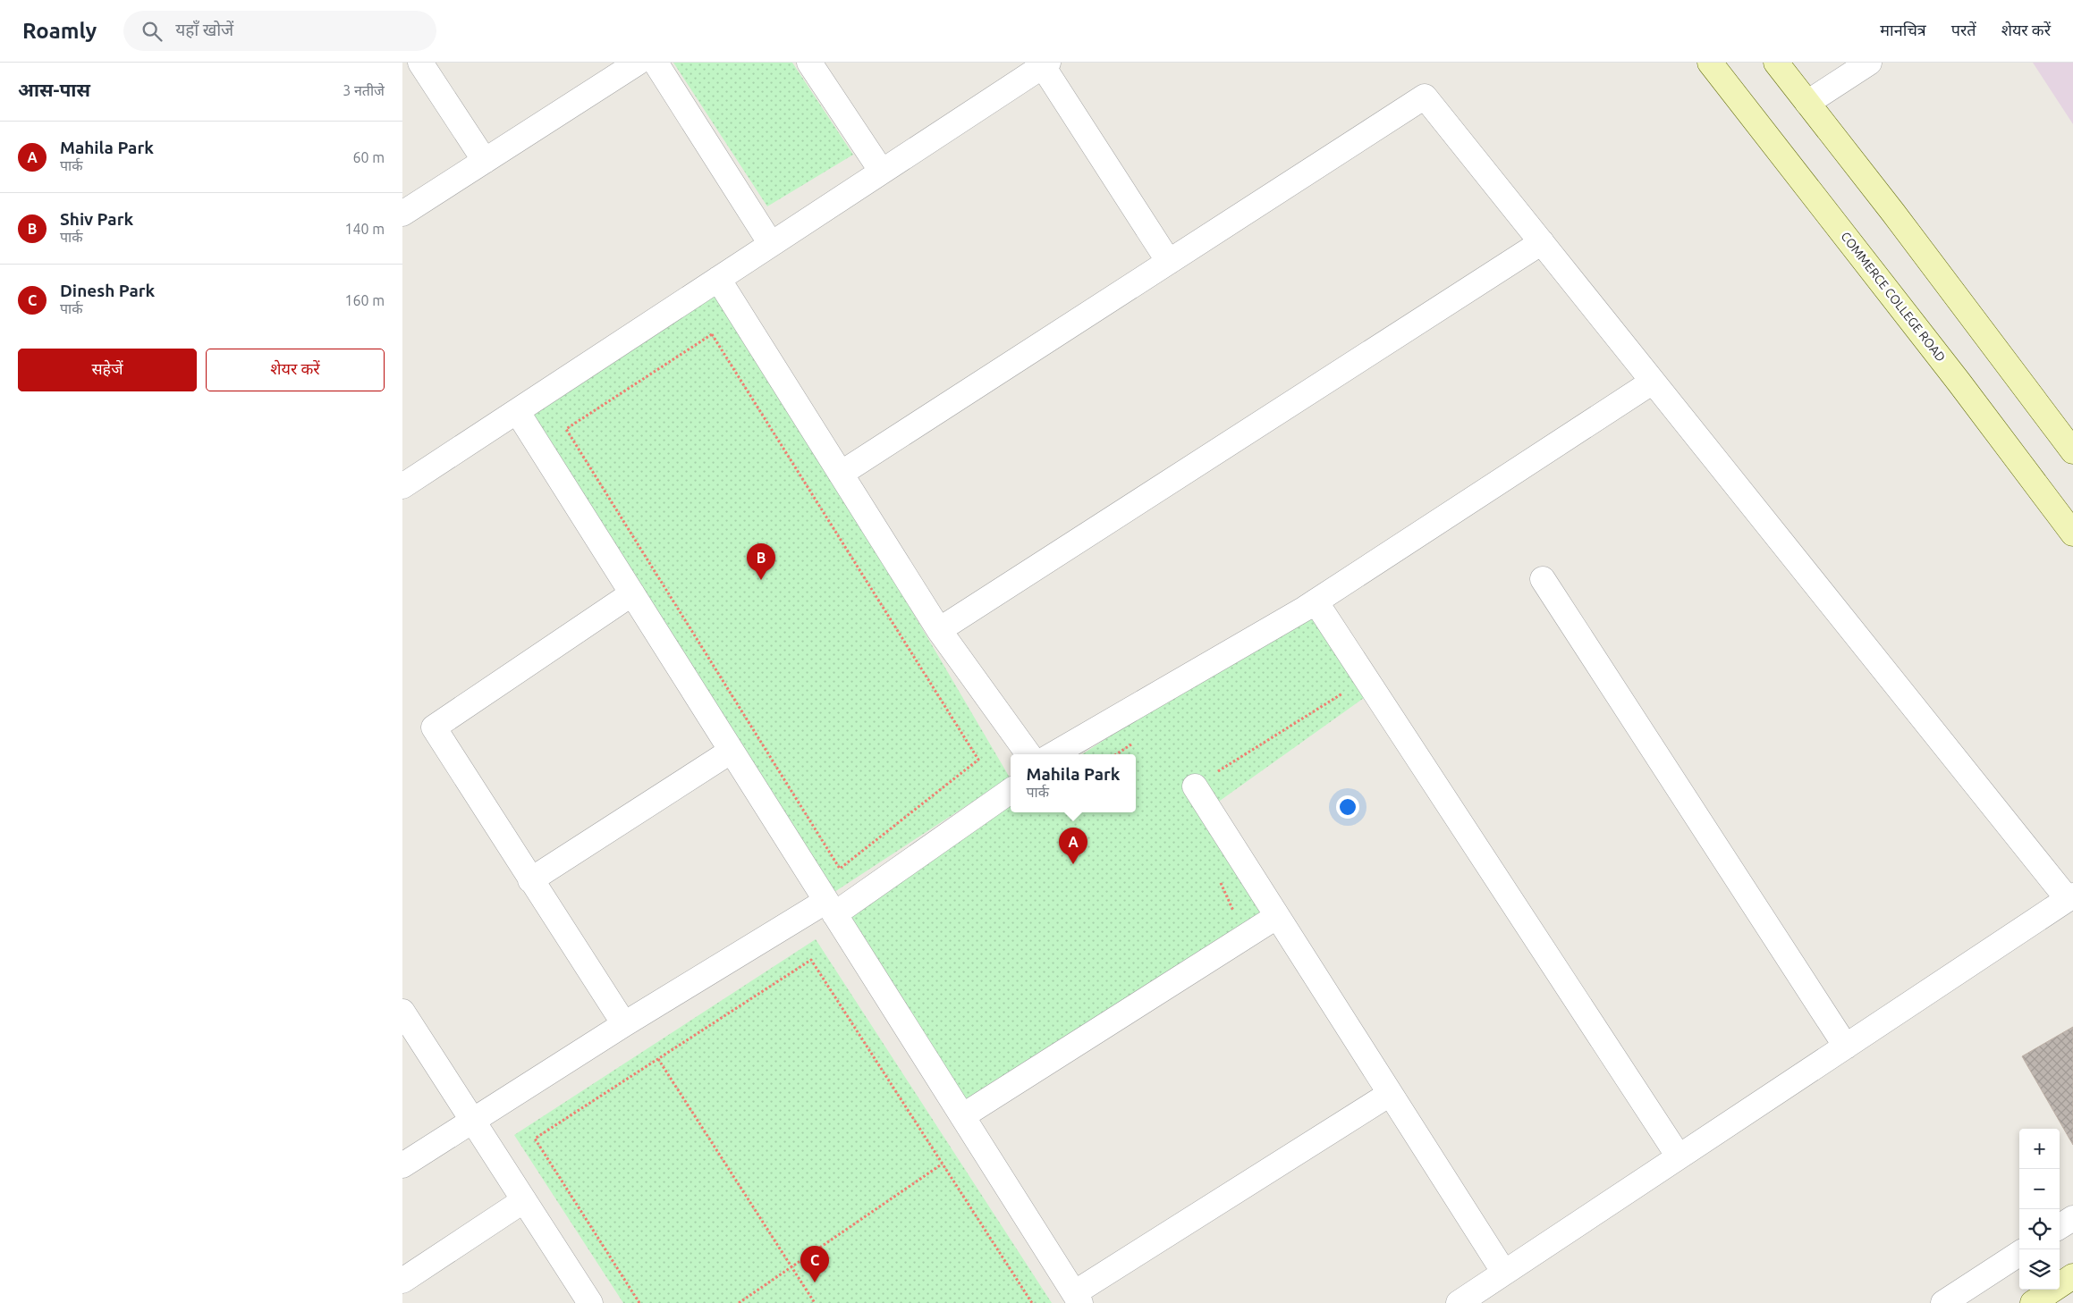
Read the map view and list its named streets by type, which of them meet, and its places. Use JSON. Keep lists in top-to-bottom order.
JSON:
{
  "streets": {
    "street": ["COMMERCE COLLEGE ROAD"]
  },
  "page": {
    "header": "Roamly",
    "search": "यहाँ खोजें",
    "nav": ["मानचित्र", "परतें", "शेयर करें"],
    "heading": ["आस-पास", "3 नतीजे"],
    "list": [
      {
        "mark": "A",
        "name": "Mahila Park",
        "note": "पार्क",
        "value": "60 m"
      },
      {
        "mark": "B",
        "name": "Shiv Park",
        "note": "पार्क",
        "value": "140 m"
      },
      {
        "mark": "C",
        "name": "Dinesh Park",
        "note": "पार्क",
        "value": "160 m"
      }
    ],
    "buttons": ["सहेजें", "शेयर करें"],
    "pins": ["B", "A", "C"],
    "popup": ["Mahila Park", "पार्क"],
    "map_buttons": ["+", "−"]
  }
}
